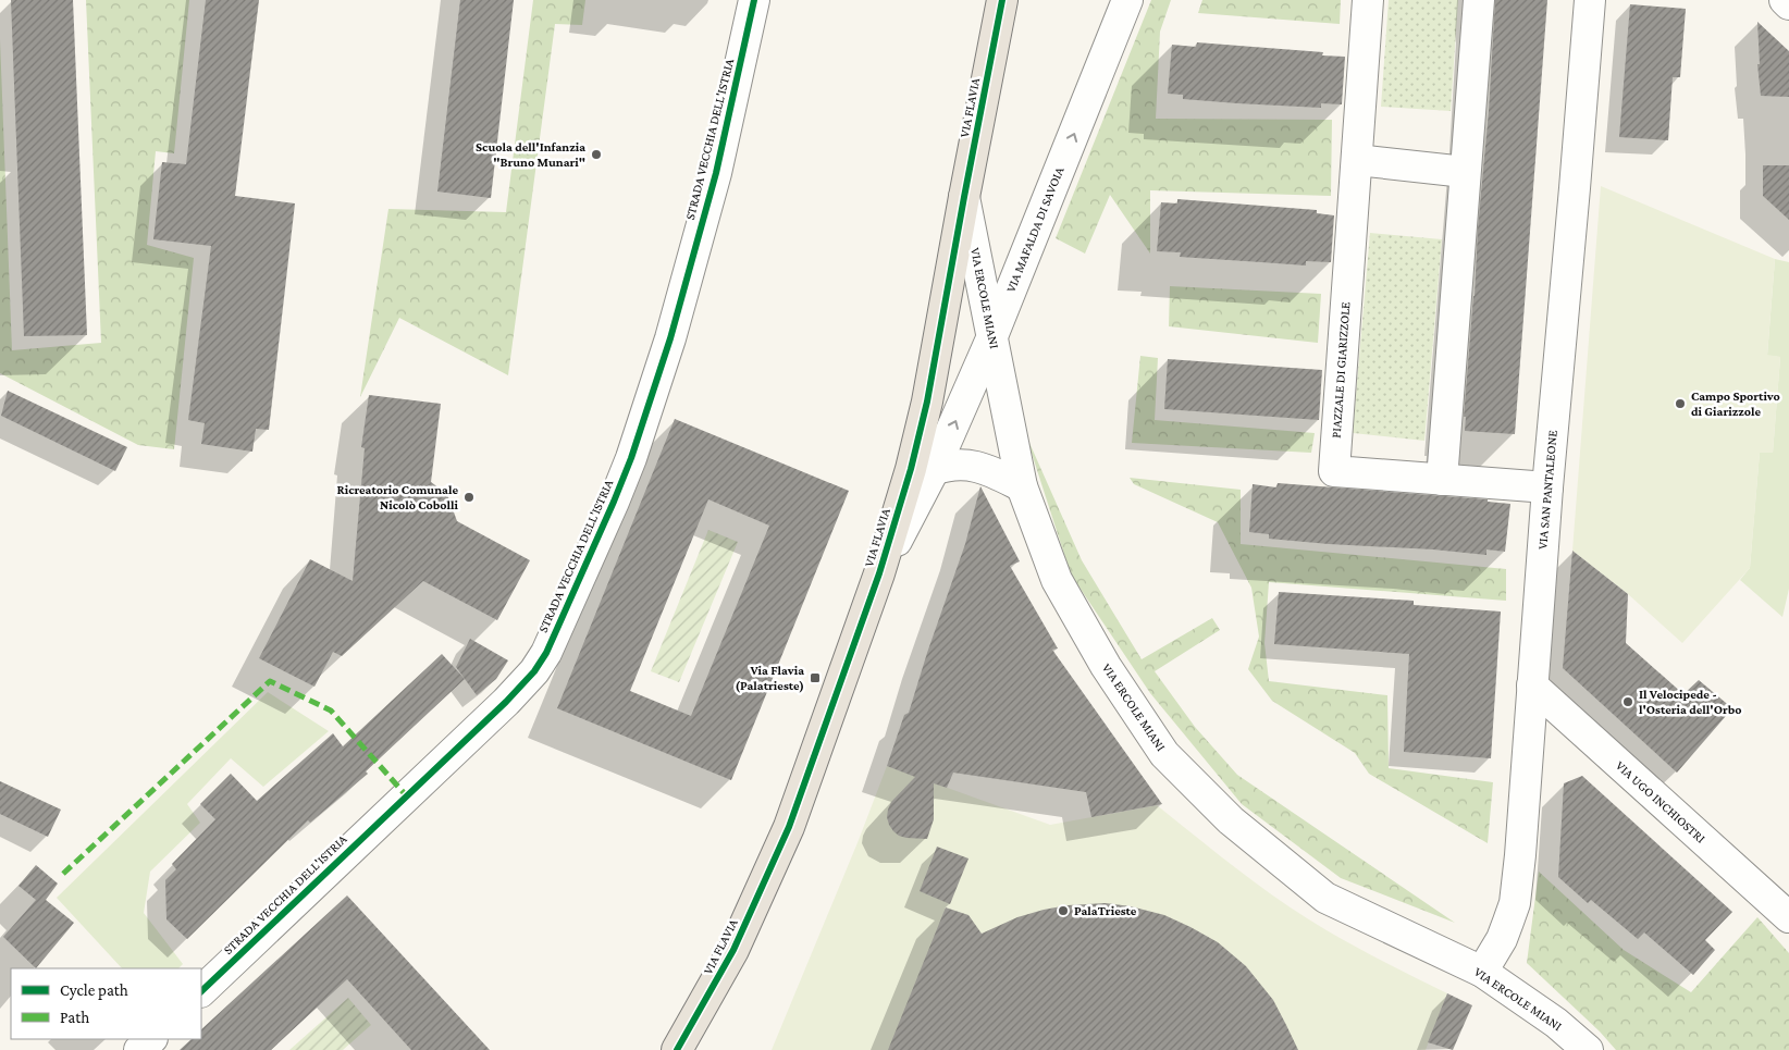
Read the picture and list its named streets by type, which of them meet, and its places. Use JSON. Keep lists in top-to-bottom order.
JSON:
{
  "streets": {
    "main road": ["VIA FLAVIA"],
    "street": [
      "STRADA VECCHIA DELL'ISTRIA",
      "VIA MAFALDA DI SAVOIA",
      "VIA ERCOLE MIANI",
      "PIAZZALE DI GIARIZZOLE",
      "VIA SAN PANTALEONE",
      "VIA UGO INCHIOSTRI"
    ]
  },
  "crossings": [
    ["VIA FLAVIA", "VIA MAFALDA DI SAVOIA"],
    ["VIA FLAVIA", "VIA ERCOLE MIANI"],
    ["VIA MAFALDA DI SAVOIA", "VIA ERCOLE MIANI"],
    ["VIA ERCOLE MIANI", "VIA SAN PANTALEONE"],
    ["PIAZZALE DI GIARIZZOLE", "VIA SAN PANTALEONE"],
    ["VIA SAN PANTALEONE", "VIA UGO INCHIOSTRI"]
  ],
  "one_way": ["VIA MAFALDA DI SAVOIA"],
  "places": {
    "other": [
      "Scuola dell'Infanzia \"Bruno Munari\"",
      "Campo Sportivo di Giarizzole",
      "Ricreatorio Comunale Nicolò Cobolli",
      "Il Velocipede - l'Osteria dell'Orbo",
      "PalaTrieste"
    ],
    "transit": ["Via Flavia (Palatrieste)"]
  },
  "legend": ["Cycle path", "Path"]
}
